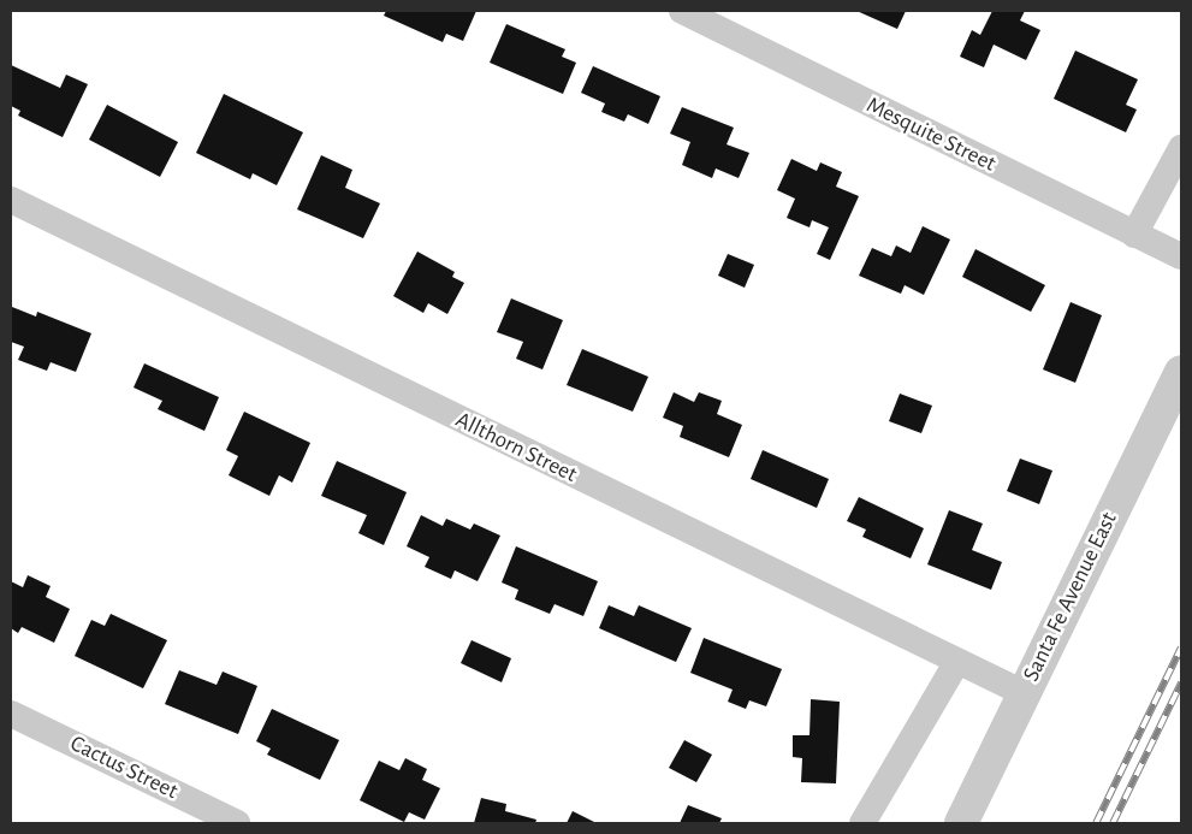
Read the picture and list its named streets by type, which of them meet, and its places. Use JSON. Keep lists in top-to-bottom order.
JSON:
{
  "streets": {
    "street": [
      "Mesquite Street",
      "Allthorn Street",
      "Santa Fe Avenue East",
      "Cactus Street"
    ]
  },
  "crossings": [
    ["Allthorn Street", "Santa Fe Avenue East"]
  ]
}
